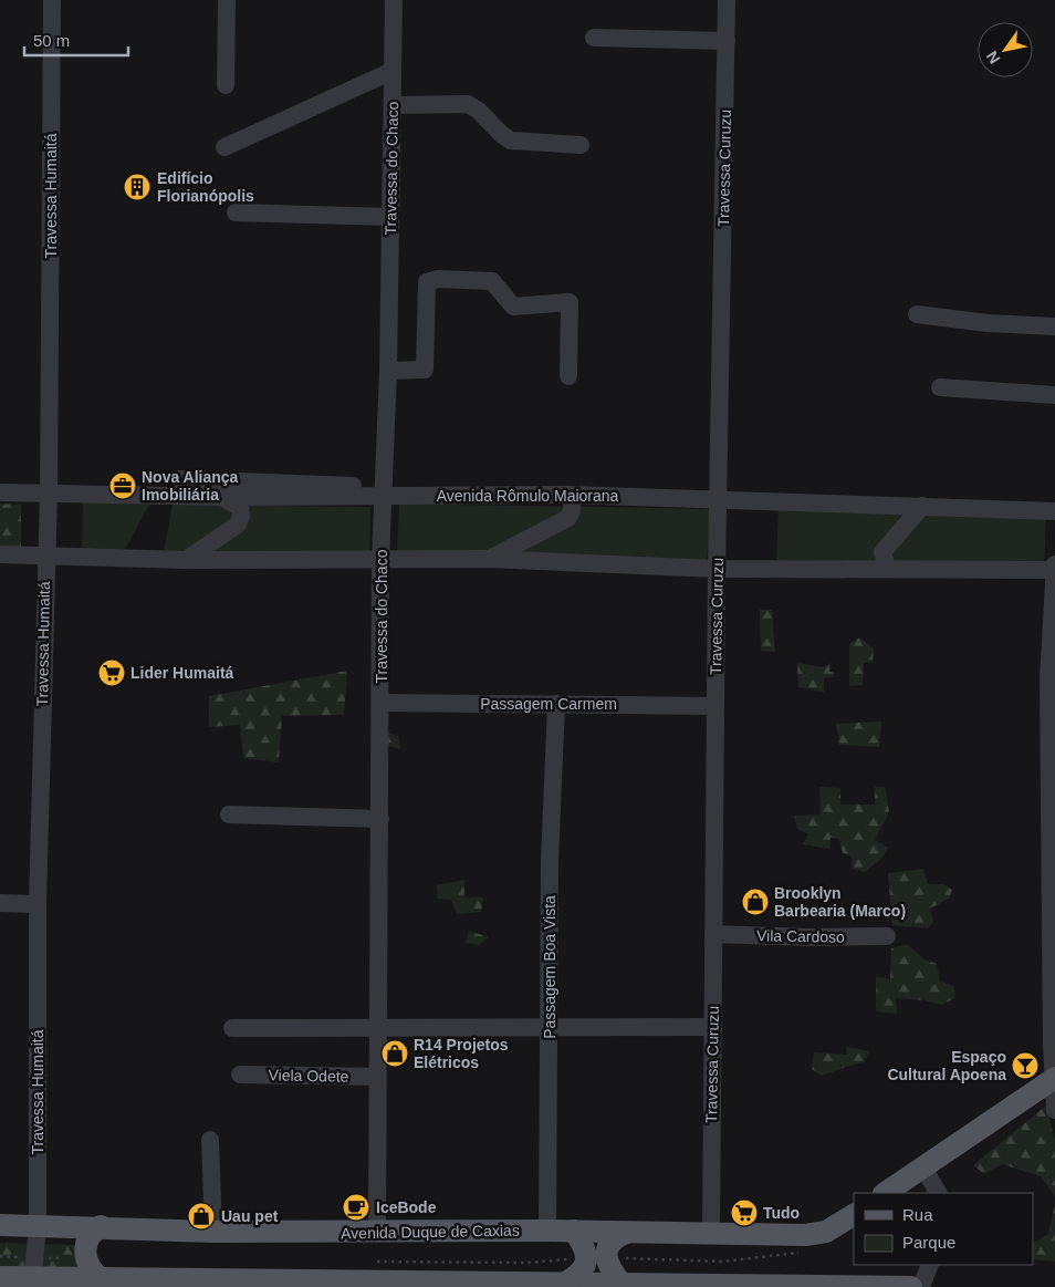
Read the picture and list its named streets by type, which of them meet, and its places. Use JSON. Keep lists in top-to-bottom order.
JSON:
{
  "streets": {
    "main road": ["Avenida Duque de Caxias"],
    "street": [
      "Travessa do Chaco",
      "Travessa Curuzu",
      "Travessa Humaitá",
      "Avenida Rômulo Maiorana",
      "Passagem Carmem",
      "Vila Cardoso",
      "Passagem Boa Vista",
      "Viela Odete"
    ]
  },
  "crossings": [
    ["Travessa do Chaco", "Avenida Rômulo Maiorana"],
    ["Travessa do Chaco", "Passagem Carmem"],
    ["Travessa do Chaco", "Viela Odete"],
    ["Travessa do Chaco", "Avenida Duque de Caxias"],
    ["Travessa Curuzu", "Avenida Rômulo Maiorana"],
    ["Travessa Curuzu", "Passagem Carmem"],
    ["Travessa Curuzu", "Vila Cardoso"],
    ["Travessa Curuzu", "Avenida Duque de Caxias"],
    ["Travessa Humaitá", "Avenida Rômulo Maiorana"],
    ["Travessa Humaitá", "Avenida Duque de Caxias"],
    ["Passagem Carmem", "Passagem Boa Vista"],
    ["Passagem Boa Vista", "Avenida Duque de Caxias"]
  ],
  "places": {
    "building": ["Edifício Florianópolis"],
    "office": ["Nova Aliança Imobiliária"],
    "supermarket": ["Lider Humaitá", "Tudo"],
    "shop": ["Brooklyn Barbearia (Marco)", "R14 Projetos Elétricos", "Uau pet"],
    "bar": ["Espaço Cultural Apoena"],
    "cafe": ["IceBode"]
  },
  "legend": ["Rua", "Parque"],
  "scale_bar": "50 m",
  "north": "bottom left"
}
